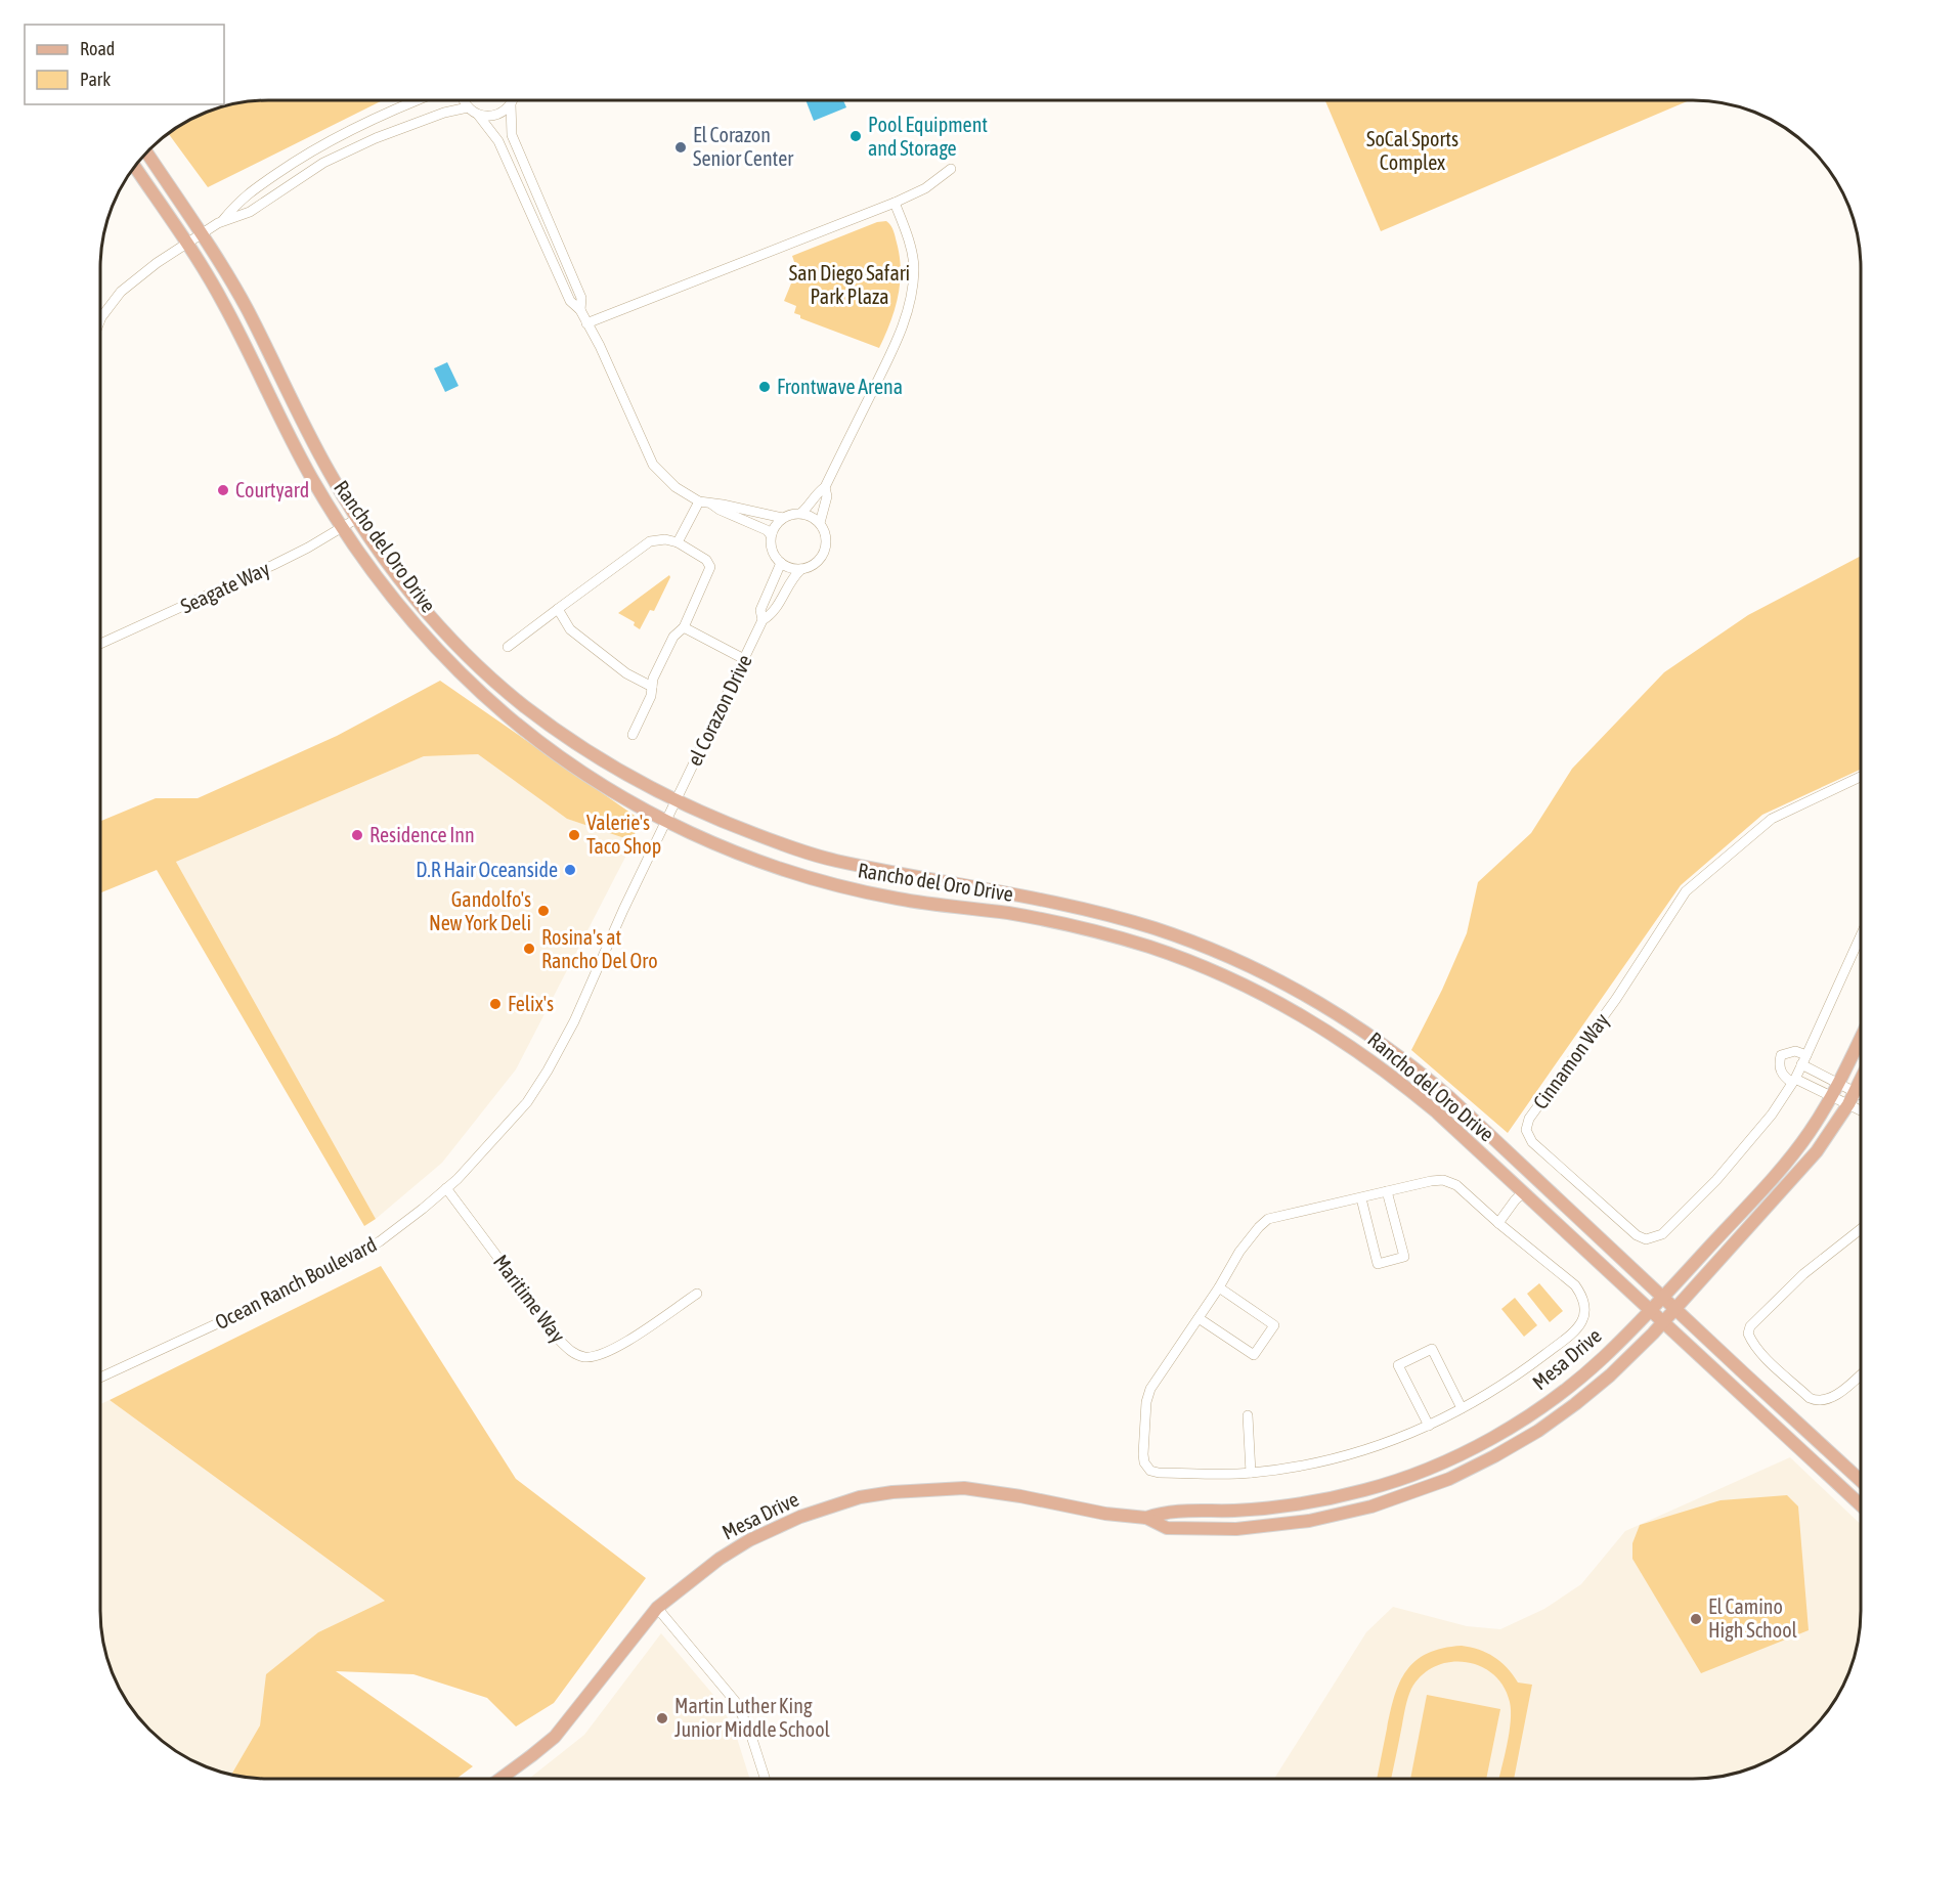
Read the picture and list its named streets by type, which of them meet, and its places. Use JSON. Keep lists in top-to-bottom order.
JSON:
{
  "streets": {
    "main road": ["Rancho del Oro Drive", "Mesa Drive"],
    "street": [
      "Seagate Way",
      "el Corazon Drive",
      "Cinnamon Way",
      "Ocean Ranch Boulevard",
      "Maritime Way"
    ]
  },
  "crossings": [
    ["Rancho del Oro Drive", "Seagate Way"],
    ["Rancho del Oro Drive", "el Corazon Drive"],
    ["Rancho del Oro Drive", "Ocean Ranch Boulevard"],
    ["Rancho del Oro Drive", "Mesa Drive"],
    ["el Corazon Drive", "Ocean Ranch Boulevard"],
    ["Ocean Ranch Boulevard", "Maritime Way"]
  ],
  "parks": ["SoCal Sports Complex", "San Diego Safari Park Plaza"],
  "places": [
    "Pool Equipment and Storage",
    "El Corazon Senior Center",
    "Frontwave Arena",
    "Courtyard",
    "Residence Inn",
    "Valerie's Taco Shop",
    "D.R Hair Oceanside",
    "Gandolfo's New York Deli",
    "Rosina's at Rancho Del Oro",
    "Felix's",
    "El Camino High School",
    "Martin Luther King Junior Middle School"
  ],
  "legend": ["Road", "Park"]
}
